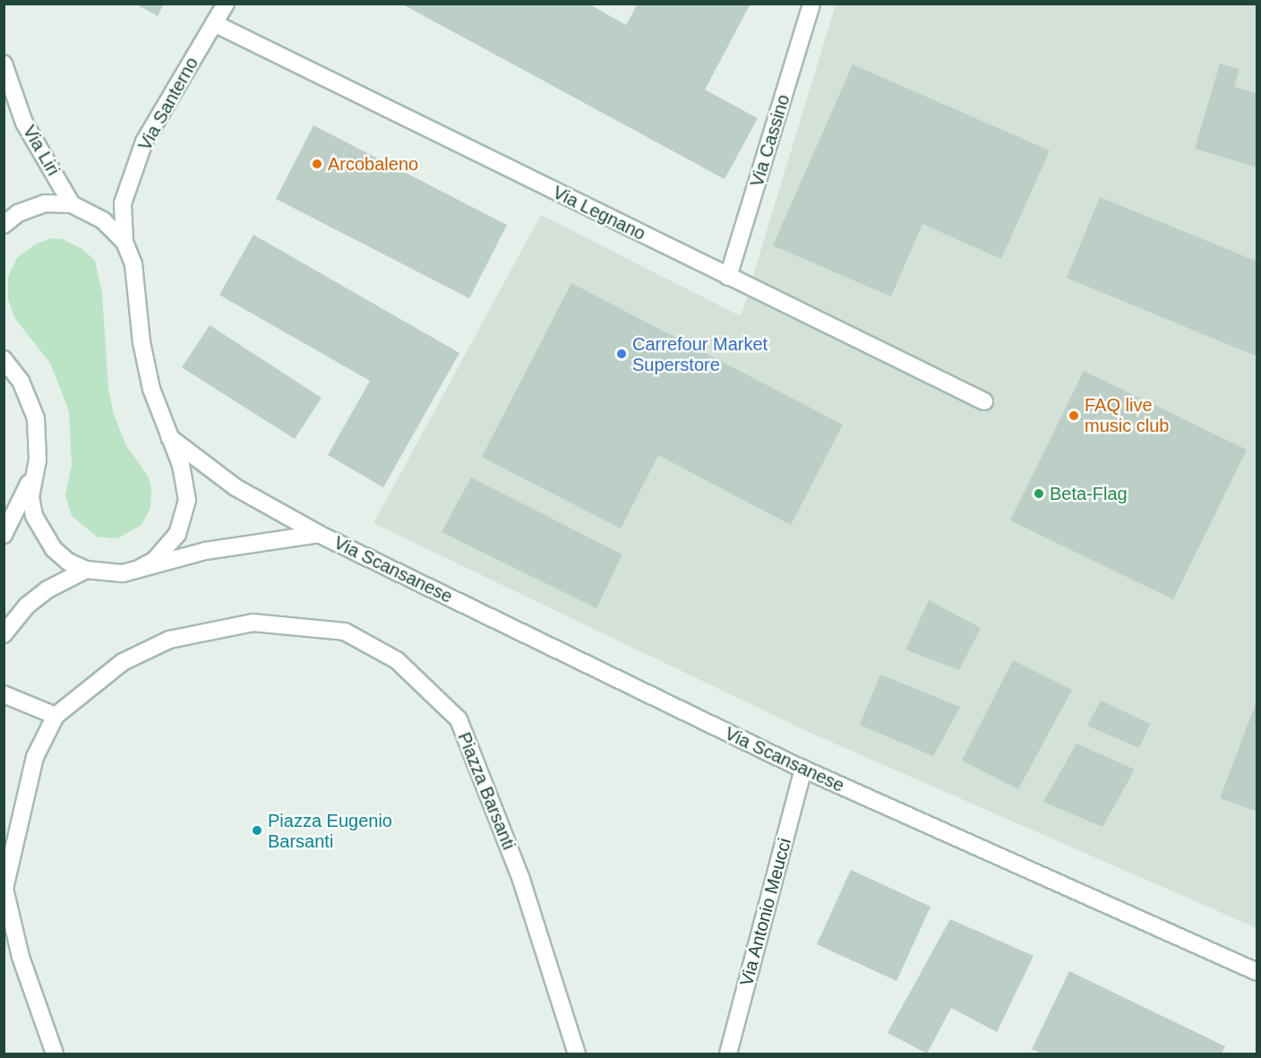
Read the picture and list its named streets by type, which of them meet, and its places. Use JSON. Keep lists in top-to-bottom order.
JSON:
{
  "streets": {
    "main road": [
      "Via Santerno",
      "Via Cassino",
      "Via Liri",
      "Via Legnano",
      "Via Scansanese",
      "Piazza Barsanti",
      "Via Antonio Meucci"
    ]
  },
  "crossings": [
    ["Via Santerno", "Via Legnano"],
    ["Via Santerno", "Via Scansanese"],
    ["Via Cassino", "Via Legnano"],
    ["Via Liri", "Via Scansanese"],
    ["Via Scansanese", "Via Antonio Meucci"]
  ],
  "places": [
    "Arcobaleno",
    "Carrefour Market Superstore",
    "FAQ live music club",
    "Beta-Flag",
    "Piazza Eugenio Barsanti"
  ]
}
